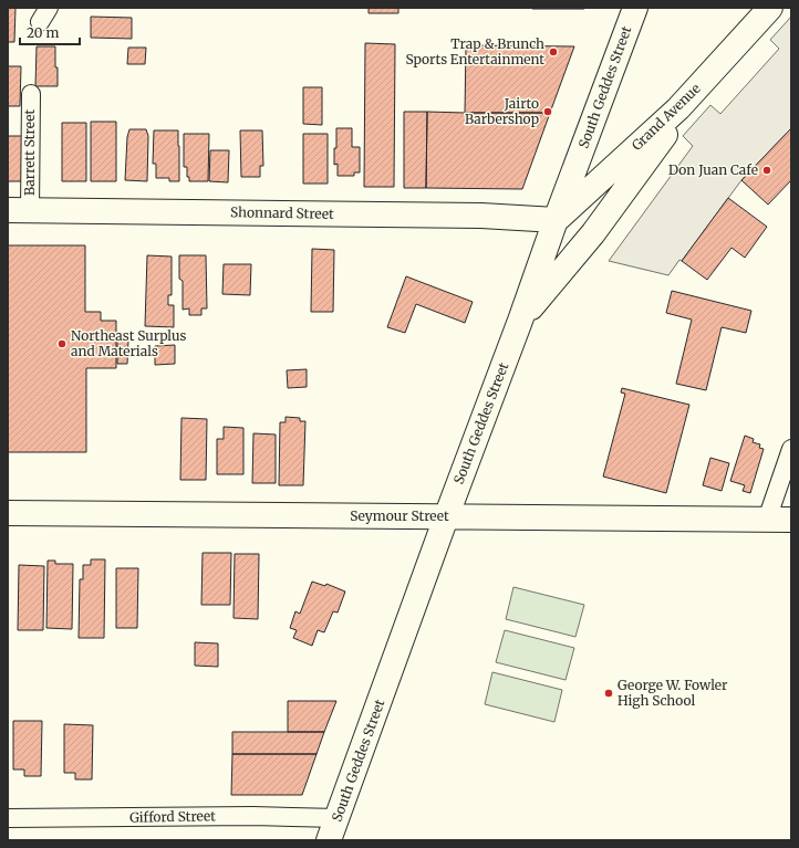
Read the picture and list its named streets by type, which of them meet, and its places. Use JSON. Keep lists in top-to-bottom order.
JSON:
{
  "streets": {
    "street": [
      "South Geddes Street",
      "Grand Avenue",
      "Barrett Street",
      "Shonnard Street",
      "Seymour Street",
      "Gifford Street"
    ]
  },
  "crossings": [
    ["South Geddes Street", "Grand Avenue"],
    ["South Geddes Street", "Shonnard Street"],
    ["South Geddes Street", "Seymour Street"],
    ["South Geddes Street", "Gifford Street"],
    ["Grand Avenue", "Shonnard Street"],
    ["Barrett Street", "Shonnard Street"]
  ],
  "places": [
    "Trap & Brunch Sports Entertainment",
    "Jairto Barbershop",
    "Don Juan Cafe",
    "Northeast Surplus and Materials",
    "George W. Fowler High School"
  ],
  "scale_bar": "20 m"
}
